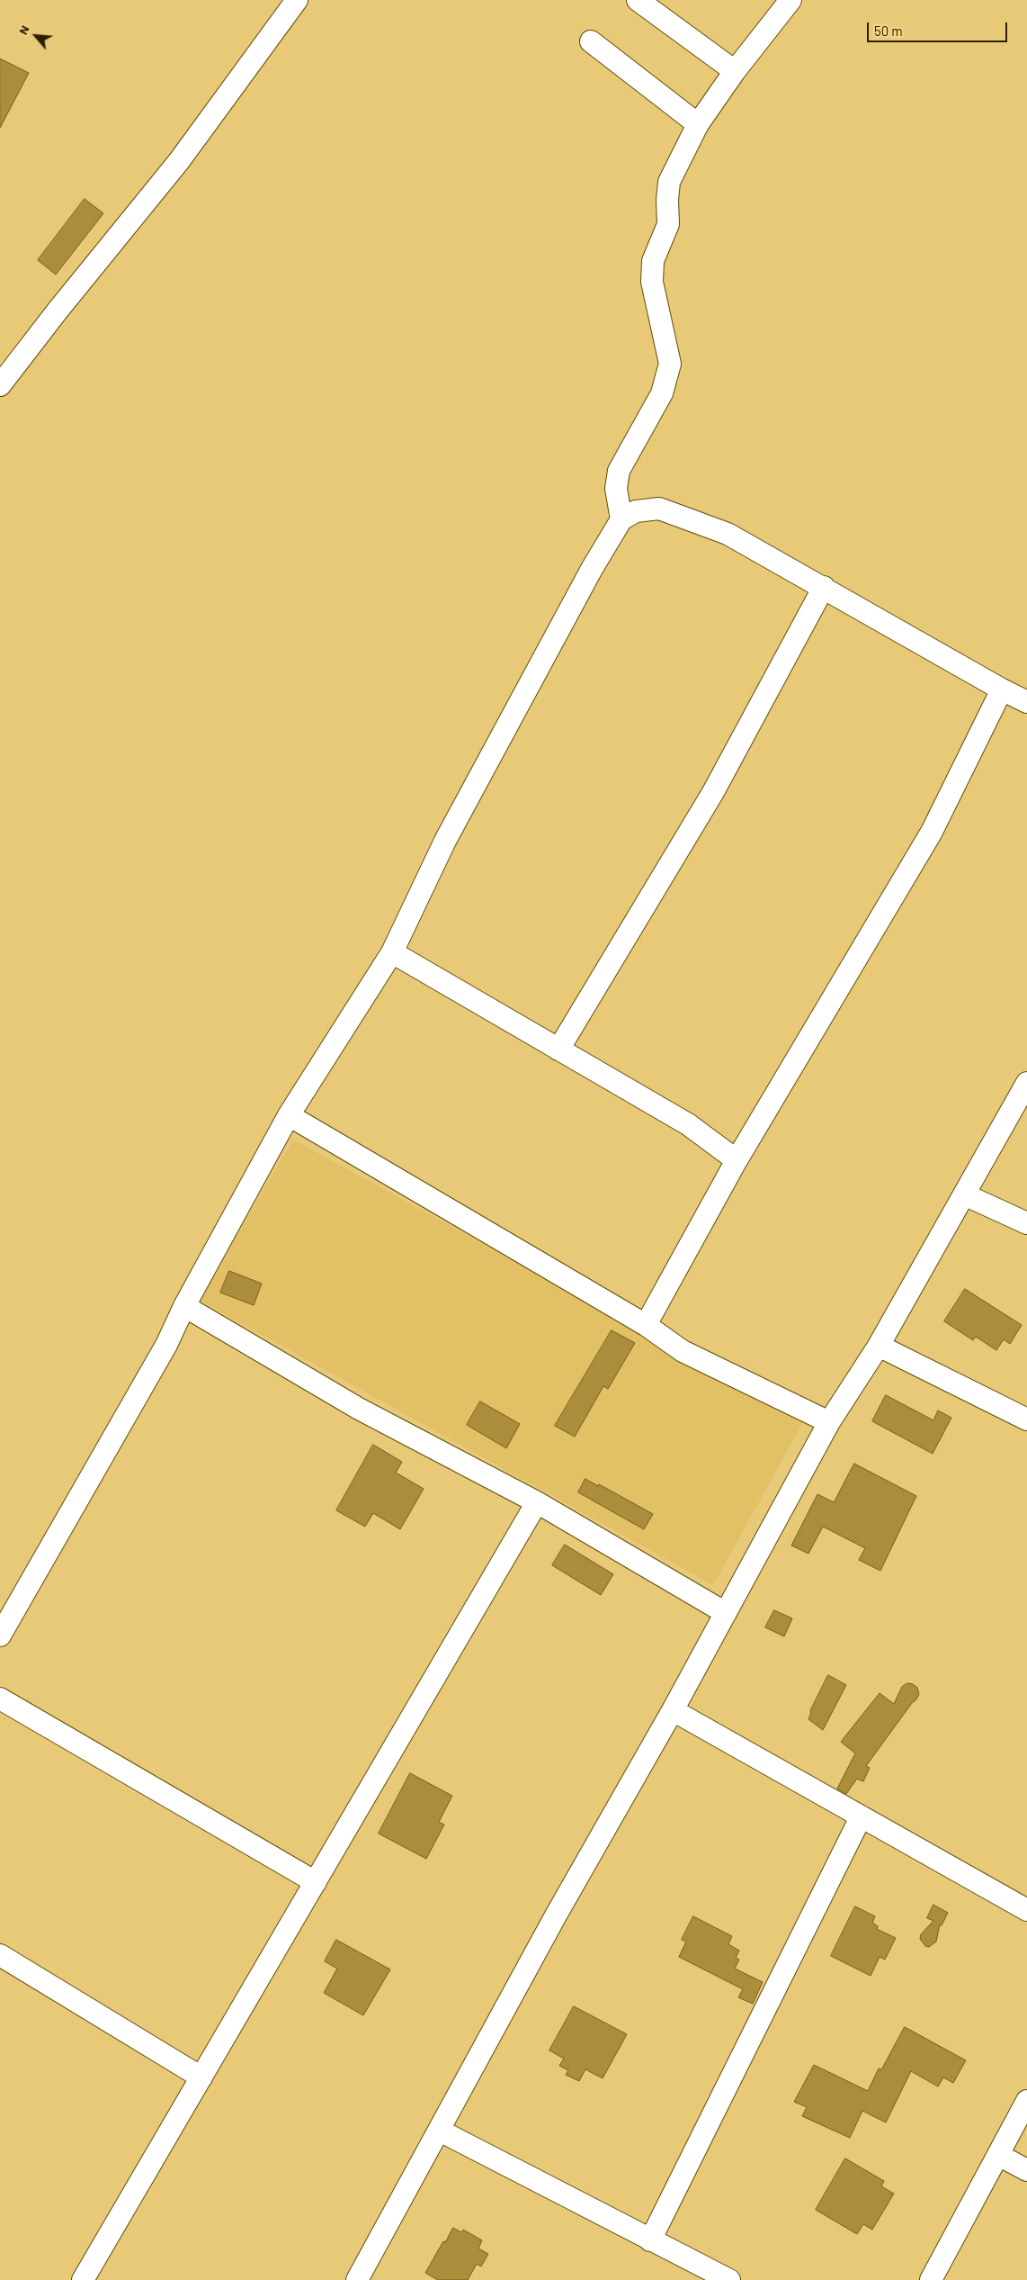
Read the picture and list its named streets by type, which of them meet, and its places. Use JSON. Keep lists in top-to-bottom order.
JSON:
{
  "scale_bar": "50 m",
  "north": "top left"
}
